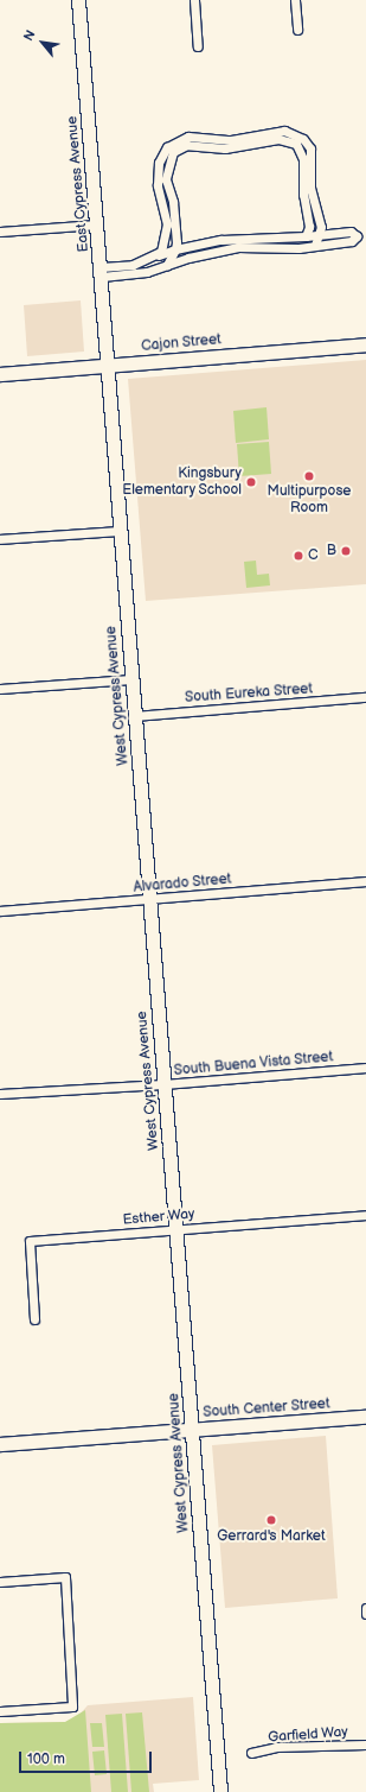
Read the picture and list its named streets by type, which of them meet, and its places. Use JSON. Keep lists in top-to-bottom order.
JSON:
{
  "streets": {
    "main road": [
      "East Cypress Avenue",
      "Cajon Street",
      "West Cypress Avenue",
      "South Center Street"
    ],
    "street": [
      "South Eureka Street",
      "Alvarado Street",
      "South Buena Vista Street",
      "Esther Way",
      "Garfield Way"
    ]
  },
  "crossings": [
    ["East Cypress Avenue", "Cajon Street"],
    ["East Cypress Avenue", "West Cypress Avenue"],
    ["Cajon Street", "West Cypress Avenue"],
    ["South Eureka Street", "West Cypress Avenue"],
    ["West Cypress Avenue", "Alvarado Street"],
    ["West Cypress Avenue", "South Buena Vista Street"],
    ["West Cypress Avenue", "Esther Way"],
    ["West Cypress Avenue", "South Center Street"]
  ],
  "places": [
    "Multipurpose Room",
    "Kingsbury Elementary School",
    "B",
    "C",
    "Gerrard's Market"
  ],
  "scale_bar": "100 m",
  "north": "top left"
}
